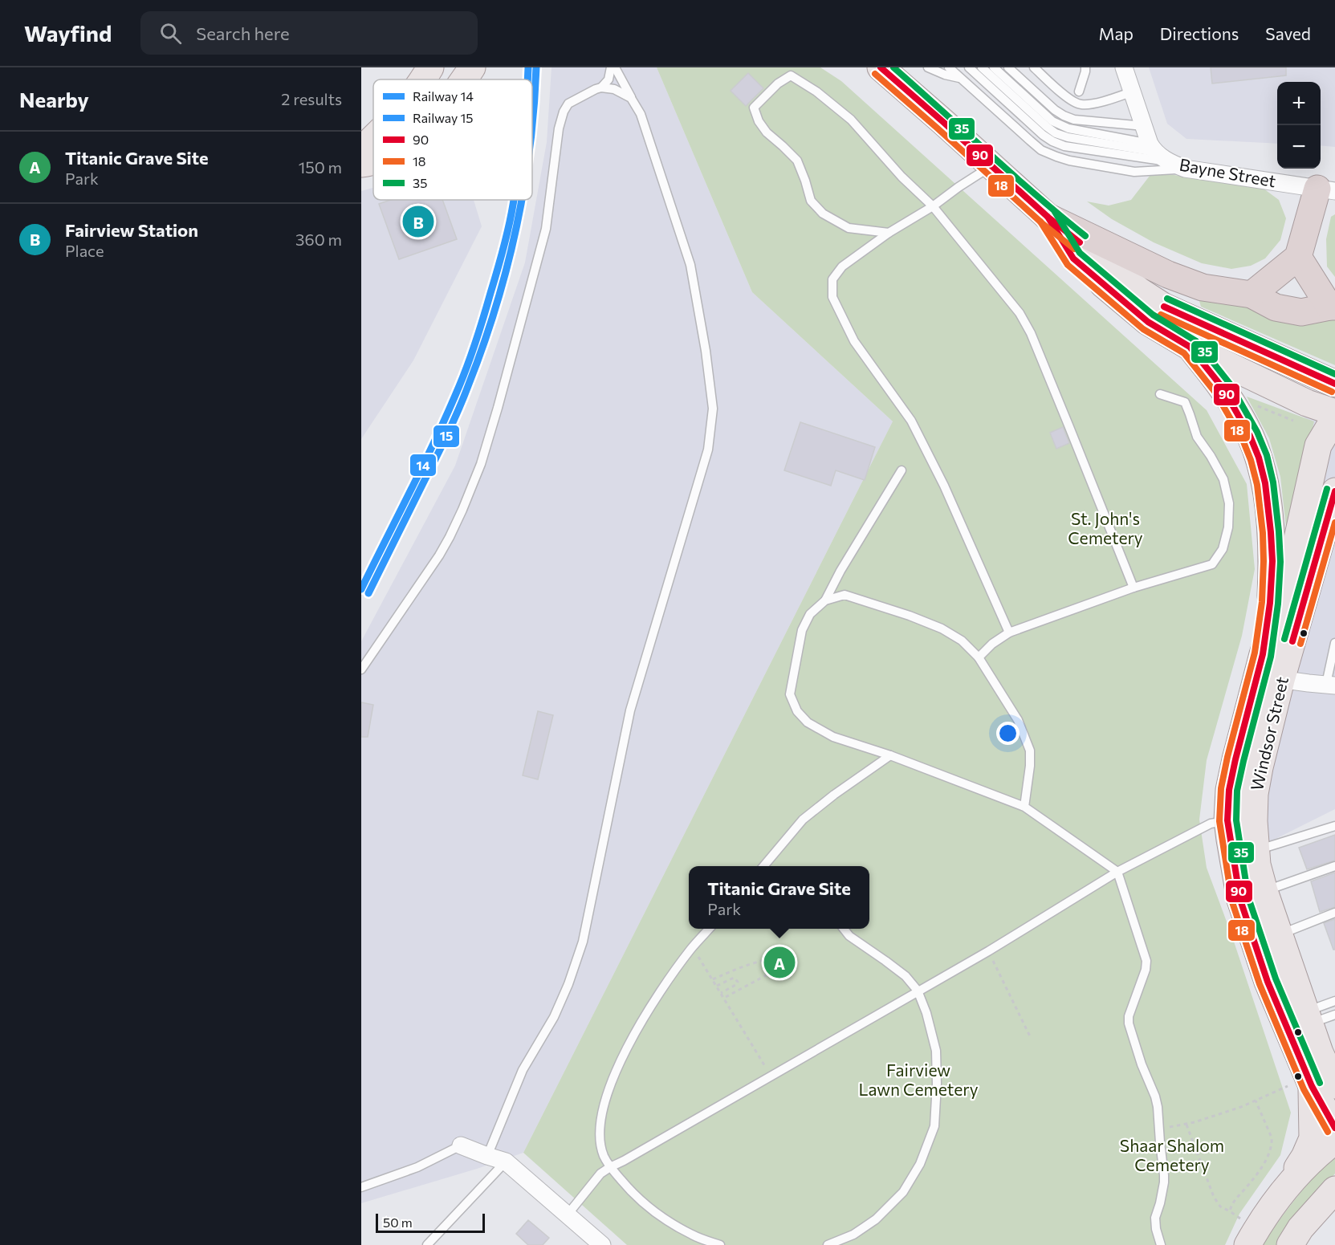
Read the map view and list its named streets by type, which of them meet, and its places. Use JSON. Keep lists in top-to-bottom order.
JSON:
{
  "streets": {
    "main road": ["Windsor Street"],
    "street": ["Bayne Street"]
  },
  "parks": ["St. John's Cemetery", "Fairview Lawn Cemetery", "Shaar Shalom Cemetery"],
  "lines": [
    "rail line 14",
    "rail line 15",
    "transit line 90",
    "transit line 35",
    "transit line 18"
  ],
  "legend": [
    "Railway 14",
    "Railway 15",
    "90",
    "18",
    "35"
  ],
  "scale_bar": "50 m",
  "page": {
    "header": "Wayfind",
    "search": "Search here",
    "nav": ["Map", "Directions", "Saved"],
    "heading": ["Nearby", "2 results"],
    "map_buttons": ["+", "−"],
    "list": [
      {
        "mark": "A",
        "name": "Titanic Grave Site",
        "note": "Park",
        "value": "150 m"
      },
      {
        "mark": "B",
        "name": "Fairview Station",
        "note": "Place",
        "value": "360 m"
      }
    ],
    "pins": ["B", "A"],
    "popup": ["Titanic Grave Site", "Park"],
    "scale": "50 m"
  }
}
